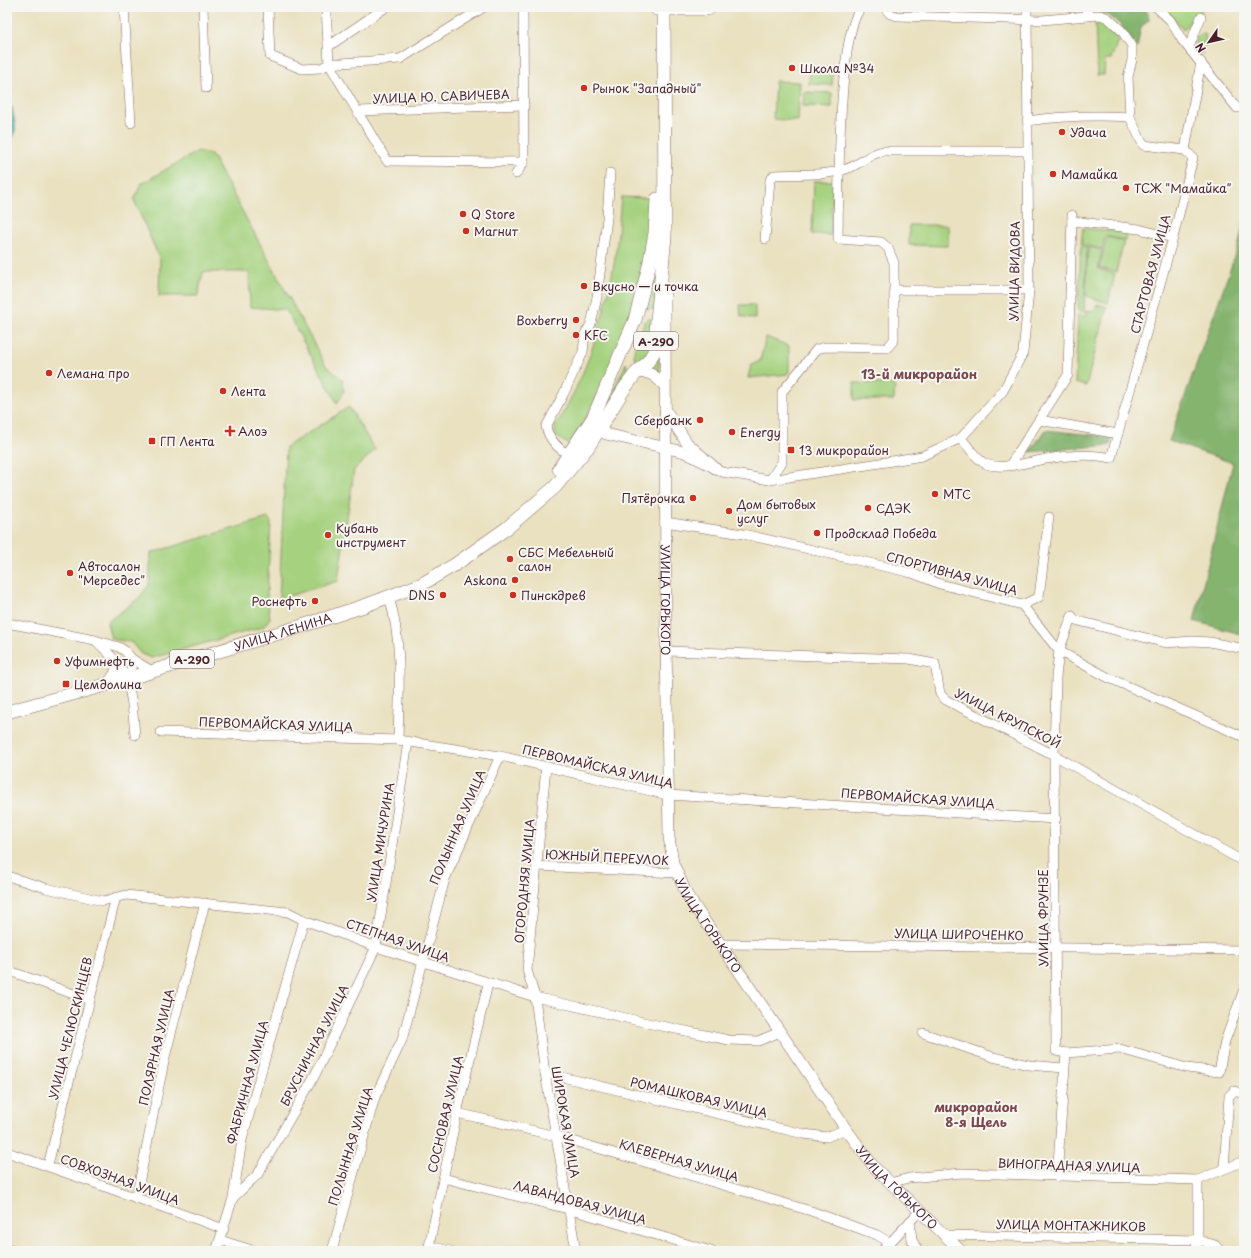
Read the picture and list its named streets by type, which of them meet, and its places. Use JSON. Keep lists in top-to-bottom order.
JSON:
{
  "streets": {
    "highway": ["А-290", "УЛИЦА ЛЕНИНА"],
    "main road": ["УЛИЦА ВИДОВА", "УЛИЦА ГОРЬКОГО"],
    "street": [
      "УЛИЦА Ю. САВИЧЕВА",
      "СТАРТОВАЯ УЛИЦА",
      "СПОРТИВНАЯ УЛИЦА",
      "УЛИЦА КРУПСКОЙ",
      "ПЕРВОМАЙСКАЯ УЛИЦА",
      "ПОЛЫННАЯ УЛИЦА",
      "УЛИЦА МИЧУРИНА",
      "ЮЖНЫЙ ПЕРЕУЛОК",
      "ОГОРОДНЯЯ УЛИЦА",
      "УЛИЦА ФРУНЗЕ",
      "УЛИЦА ШИРОЧЕНКО",
      "СТЕПНАЯ УЛИЦА",
      "УЛИЦА ЧЕЛЮСКИНЦЕВ",
      "БРУСНИЧНАЯ УЛИЦА",
      "ПОЛЯРНАЯ УЛИЦА",
      "ФАБРИЧНАЯ УЛИЦА",
      "РОМАШКОВАЯ УЛИЦА",
      "СОСНОВАЯ УЛИЦА",
      "ШИРОКАЯ УЛИЦА",
      "КЛЕВЕРНАЯ УЛИЦА",
      "ВИНОГРАДНАЯ УЛИЦА",
      "СОВХОЗНАЯ УЛИЦА",
      "ЛАВАНДОВАЯ УЛИЦА",
      "УЛИЦА МОНТАЖНИКОВ"
    ]
  },
  "crossings": [
    ["УЛИЦА ВИДОВА", "УЛИЦА ГОРЬКОГО"],
    ["А-290", "УЛИЦА ЛЕНИНА"],
    ["СПОРТИВНАЯ УЛИЦА", "УЛИЦА ГОРЬКОГО"],
    ["СПОРТИВНАЯ УЛИЦА", "УЛИЦА ФРУНЗЕ"],
    ["УЛИЦА ГОРЬКОГО", "УЛИЦА КРУПСКОЙ"],
    ["УЛИЦА ГОРЬКОГО", "ПЕРВОМАЙСКАЯ УЛИЦА"],
    ["УЛИЦА ГОРЬКОГО", "ЮЖНЫЙ ПЕРЕУЛОК"],
    ["УЛИЦА ГОРЬКОГО", "УЛИЦА ШИРОЧЕНКО"],
    ["УЛИЦА ГОРЬКОГО", "СТЕПНАЯ УЛИЦА"],
    ["УЛИЦА ГОРЬКОГО", "РОМАШКОВАЯ УЛИЦА"],
    ["УЛИЦА ГОРЬКОГО", "ВИНОГРАДНАЯ УЛИЦА"],
    ["УЛИЦА ГОРЬКОГО", "УЛИЦА МОНТАЖНИКОВ"],
    ["УЛИЦА ЛЕНИНА", "УЛИЦА МИЧУРИНА"],
    ["УЛИЦА КРУПСКОЙ", "УЛИЦА ФРУНЗЕ"],
    ["ПЕРВОМАЙСКАЯ УЛИЦА", "ПОЛЫННАЯ УЛИЦА"],
    ["ПЕРВОМАЙСКАЯ УЛИЦА", "УЛИЦА МИЧУРИНА"],
    ["ПЕРВОМАЙСКАЯ УЛИЦА", "ОГОРОДНЯЯ УЛИЦА"],
    ["ПЕРВОМАЙСКАЯ УЛИЦА", "УЛИЦА ФРУНЗЕ"],
    ["ПОЛЫННАЯ УЛИЦА", "СТЕПНАЯ УЛИЦА"],
    ["УЛИЦА МИЧУРИНА", "СТЕПНАЯ УЛИЦА"],
    ["УЛИЦА МИЧУРИНА", "БРУСНИЧНАЯ УЛИЦА"],
    ["ЮЖНЫЙ ПЕРЕУЛОК", "ОГОРОДНЯЯ УЛИЦА"],
    ["ОГОРОДНЯЯ УЛИЦА", "СТЕПНАЯ УЛИЦА"],
    ["ОГОРОДНЯЯ УЛИЦА", "ШИРОКАЯ УЛИЦА"],
    ["УЛИЦА ФРУНЗЕ", "УЛИЦА ШИРОЧЕНКО"],
    ["СТЕПНАЯ УЛИЦА", "УЛИЦА ЧЕЛЮСКИНЦЕВ"],
    ["СТЕПНАЯ УЛИЦА", "БРУСНИЧНАЯ УЛИЦА"],
    ["СТЕПНАЯ УЛИЦА", "ПОЛЯРНАЯ УЛИЦА"],
    ["СТЕПНАЯ УЛИЦА", "ФАБРИЧНАЯ УЛИЦА"],
    ["СТЕПНАЯ УЛИЦА", "СОСНОВАЯ УЛИЦА"],
    ["СТЕПНАЯ УЛИЦА", "ШИРОКАЯ УЛИЦА"],
    ["УЛИЦА ЧЕЛЮСКИНЦЕВ", "СОВХОЗНАЯ УЛИЦА"],
    ["БРУСНИЧНАЯ УЛИЦА", "ФАБРИЧНАЯ УЛИЦА"],
    ["ПОЛЯРНАЯ УЛИЦА", "СОВХОЗНАЯ УЛИЦА"],
    ["ФАБРИЧНАЯ УЛИЦА", "СОВХОЗНАЯ УЛИЦА"],
    ["РОМАШКОВАЯ УЛИЦА", "ШИРОКАЯ УЛИЦА"],
    ["СОСНОВАЯ УЛИЦА", "КЛЕВЕРНАЯ УЛИЦА"],
    ["СОСНОВАЯ УЛИЦА", "ЛАВАНДОВАЯ УЛИЦА"],
    ["ШИРОКАЯ УЛИЦА", "КЛЕВЕРНАЯ УЛИЦА"],
    ["ШИРОКАЯ УЛИЦА", "ЛАВАНДОВАЯ УЛИЦА"]
  ],
  "districts": ["13-й микрорайон", "микрорайон 8-я Щель"],
  "places": {
    "other": [
      "Школа №34",
      "Рынок \"Западный\"",
      "Удача",
      "Мамайка",
      "ТСЖ \"Мамайка\"",
      "Q Store",
      "Магнит",
      "Вкусно — и точка",
      "Boxberry",
      "KFC",
      "Лемана про",
      "Лента",
      "Сбербанк",
      "Energy",
      "МТС",
      "Пятёрочка",
      "СДЭК",
      "Дом бытовых услуг",
      "Продсклад Победа",
      "Кубань инструмент",
      "СБС Мебельный салон",
      "Автосалон \"Мерседес\"",
      "Askona",
      "DNS",
      "Пинскдрев",
      "Роснефть",
      "Уфимнефть"
    ],
    "health": ["Алоэ"],
    "transit": ["ГП Лента", "13 микрорайон", "Цемдолина"]
  },
  "north": "bottom left"
}
